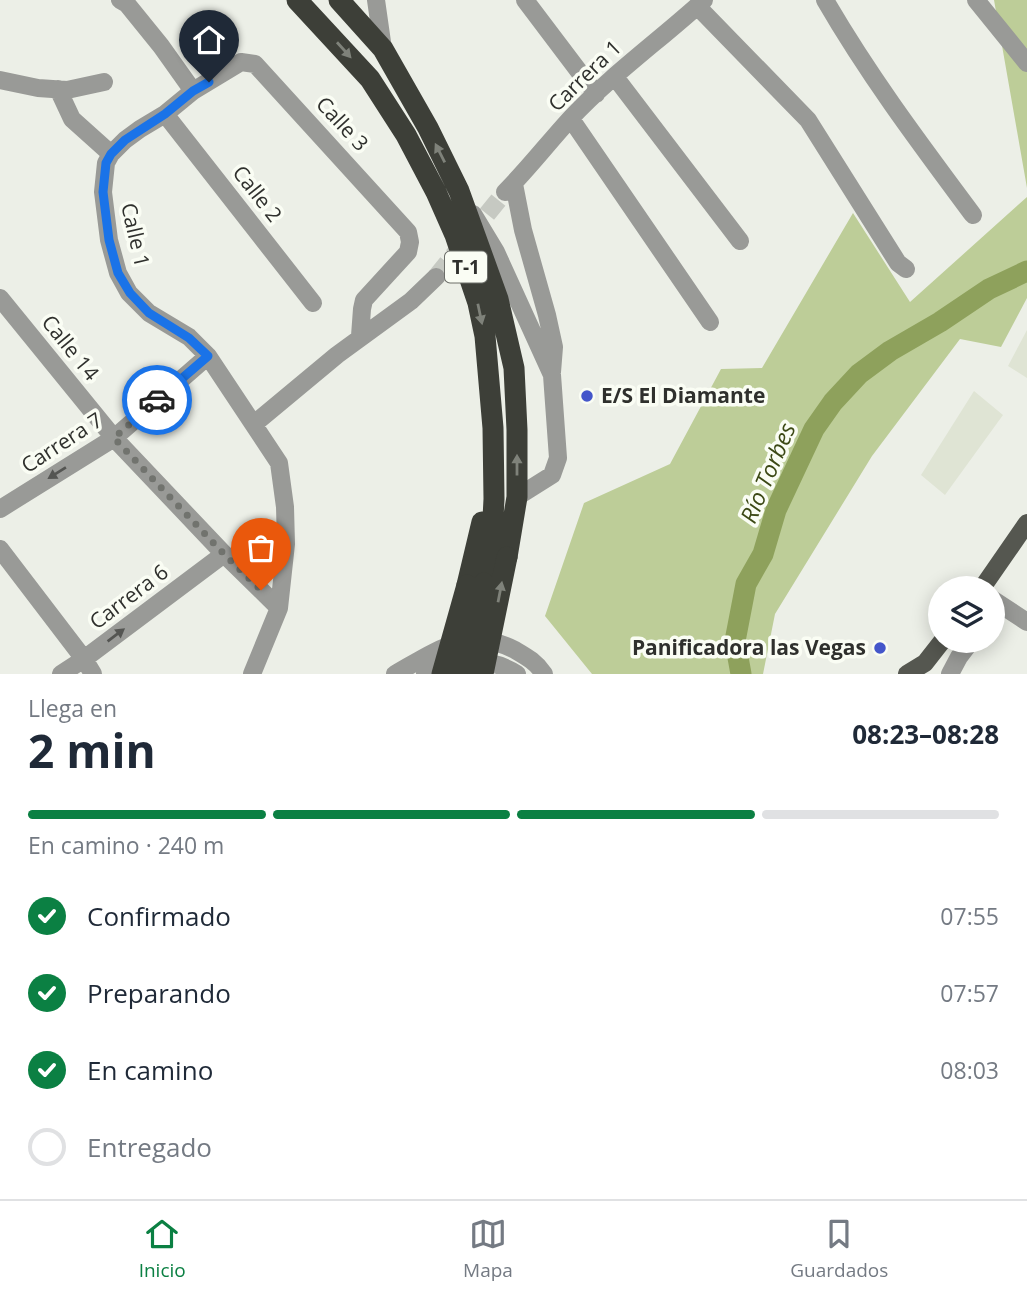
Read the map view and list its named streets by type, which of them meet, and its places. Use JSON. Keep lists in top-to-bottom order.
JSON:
{
  "streets": {
    "highway": ["T-1"],
    "street": [
      "Carrera 1",
      "Calle 3",
      "Calle 2",
      "Calle 1",
      "Calle 14",
      "Carrera 7",
      "Carrera 6"
    ]
  },
  "crossings": [
    ["Calle 3", "Calle 2"],
    ["Calle 1", "Calle 14"],
    ["Calle 1", "Carrera 7"],
    ["Calle 14", "Carrera 7"],
    ["Calle 14", "Carrera 6"]
  ],
  "one_way": ["Carrera 7", "Carrera 6"],
  "water": ["Río Torbes"],
  "places": ["E/S El Diamante", "Panificadora las Vegas"],
  "page": {
    "heading": ["2 min", "Llega en", "08:23–08:28"],
    "bar": "En camino · 240 m",
    "list": [
      ["Confirmado", "07:55"],
      ["Preparando", "07:57"],
      ["En camino", "08:03"],
      "Entregado"
    ],
    "tabs": ["Inicio", "Mapa", "Guardados"]
  }
}
